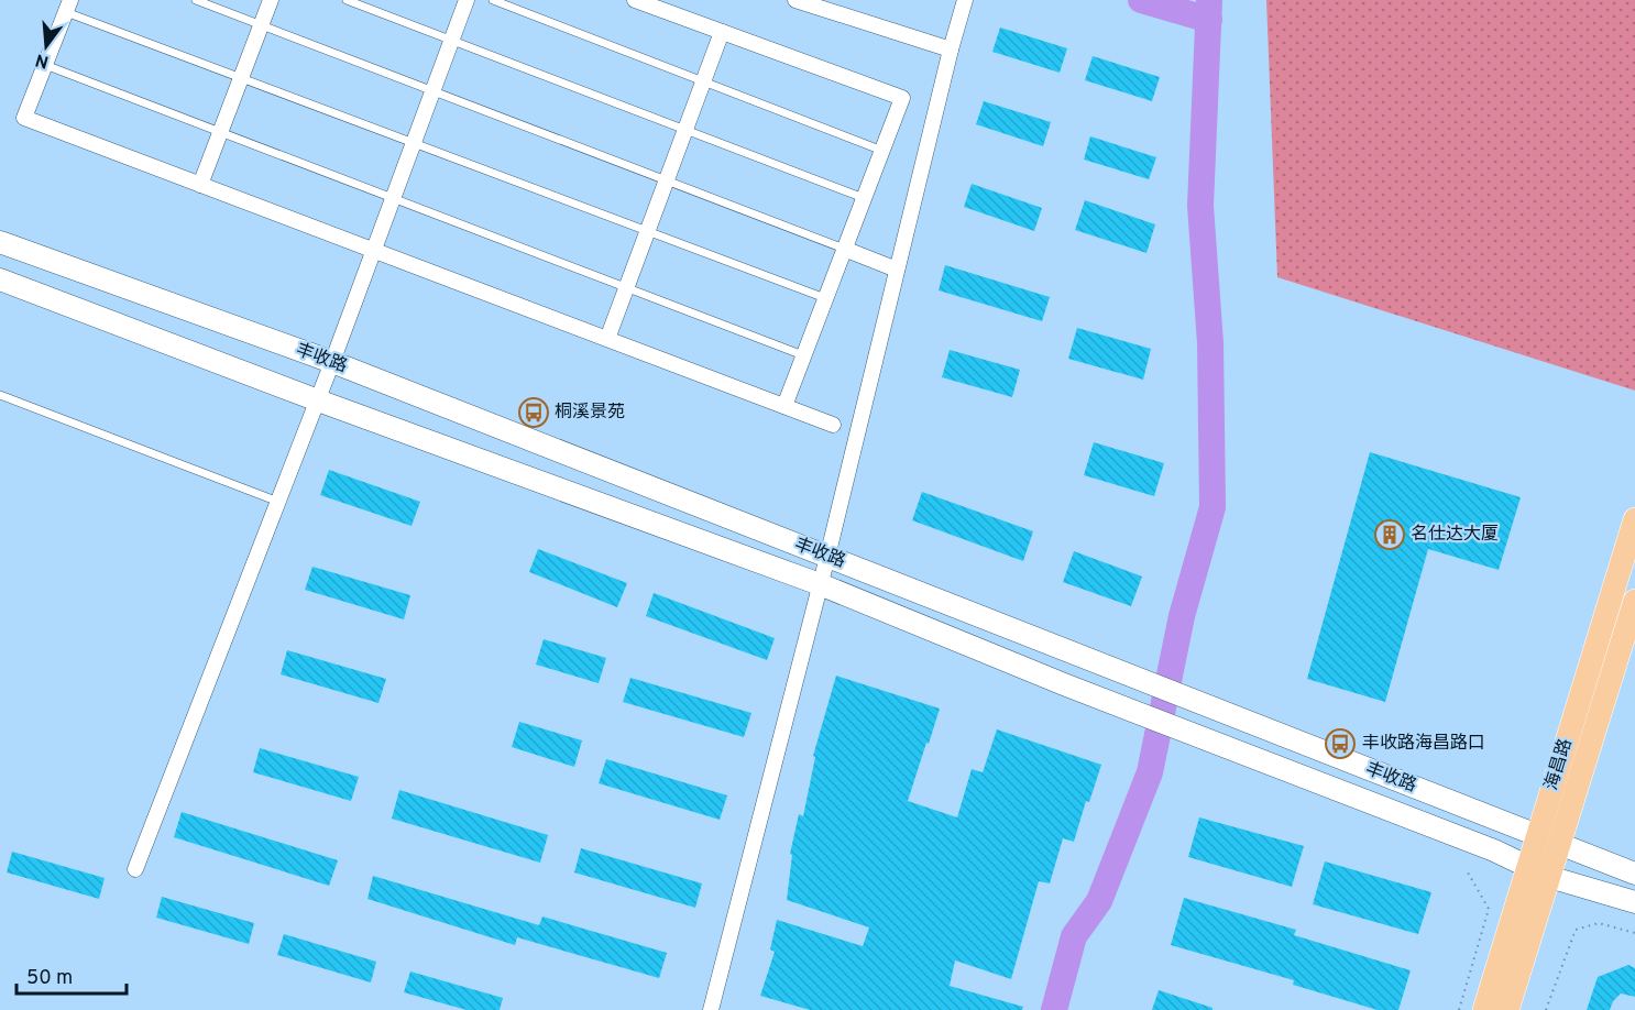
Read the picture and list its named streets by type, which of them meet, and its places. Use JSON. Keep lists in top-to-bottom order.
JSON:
{
  "streets": {
    "main road": ["丰收路", "海昌路"]
  },
  "crossings": [
    ["丰收路", "海昌路"]
  ],
  "places": {
    "bus stop": ["桐溪景苑", "丰收路海昌路口"],
    "building": ["名仕达大厦"]
  },
  "scale_bar": "50 m",
  "north": "bottom"
}
